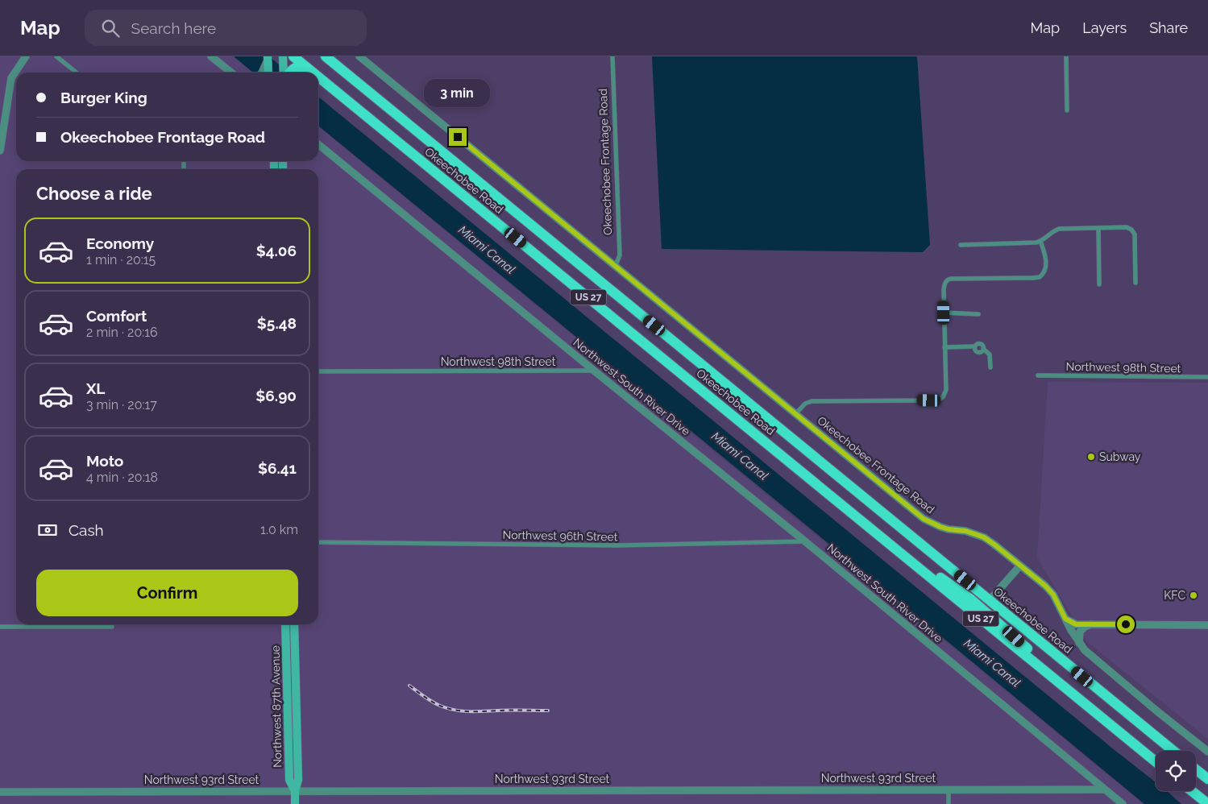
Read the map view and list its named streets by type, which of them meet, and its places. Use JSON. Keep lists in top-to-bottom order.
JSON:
{
  "streets": {
    "highway": ["Okeechobee Road", "US 27"],
    "main road": ["Northwest 87th Avenue"],
    "street": [
      "Okeechobee Frontage Road",
      "Northwest 98th Street",
      "Northwest South River Drive",
      "Northwest 96th Street",
      "Northwest 93rd Street"
    ]
  },
  "crossings": [
    ["Northwest 98th Street", "Northwest South River Drive"],
    ["Northwest South River Drive", "Northwest 96th Street"],
    ["Northwest South River Drive", "Northwest 93rd Street"],
    ["Northwest 87th Avenue", "Northwest 93rd Street"]
  ],
  "water": ["Miami Canal"],
  "places": ["Subway", "KFC"],
  "page": {
    "header": "Map",
    "search": "Search here",
    "nav": ["Map", "Layers", "Share"],
    "banner": ["Burger King", "Okeechobee Frontage Road"],
    "bubble": "3 min",
    "heading": "Choose a ride",
    "list": [
      {
        "name": "Economy",
        "note": "1 min · 20:15",
        "value": "$4.06"
      },
      {
        "name": "Comfort",
        "note": "2 min · 20:16",
        "value": "$5.48"
      },
      {
        "name": "XL",
        "note": "3 min · 20:17",
        "value": "$6.90"
      },
      {
        "name": "Moto",
        "note": "4 min · 20:18",
        "value": "$6.41"
      }
    ],
    "pay": ["Cash", "1.0 km"],
    "buttons": "Confirm"
  }
}
